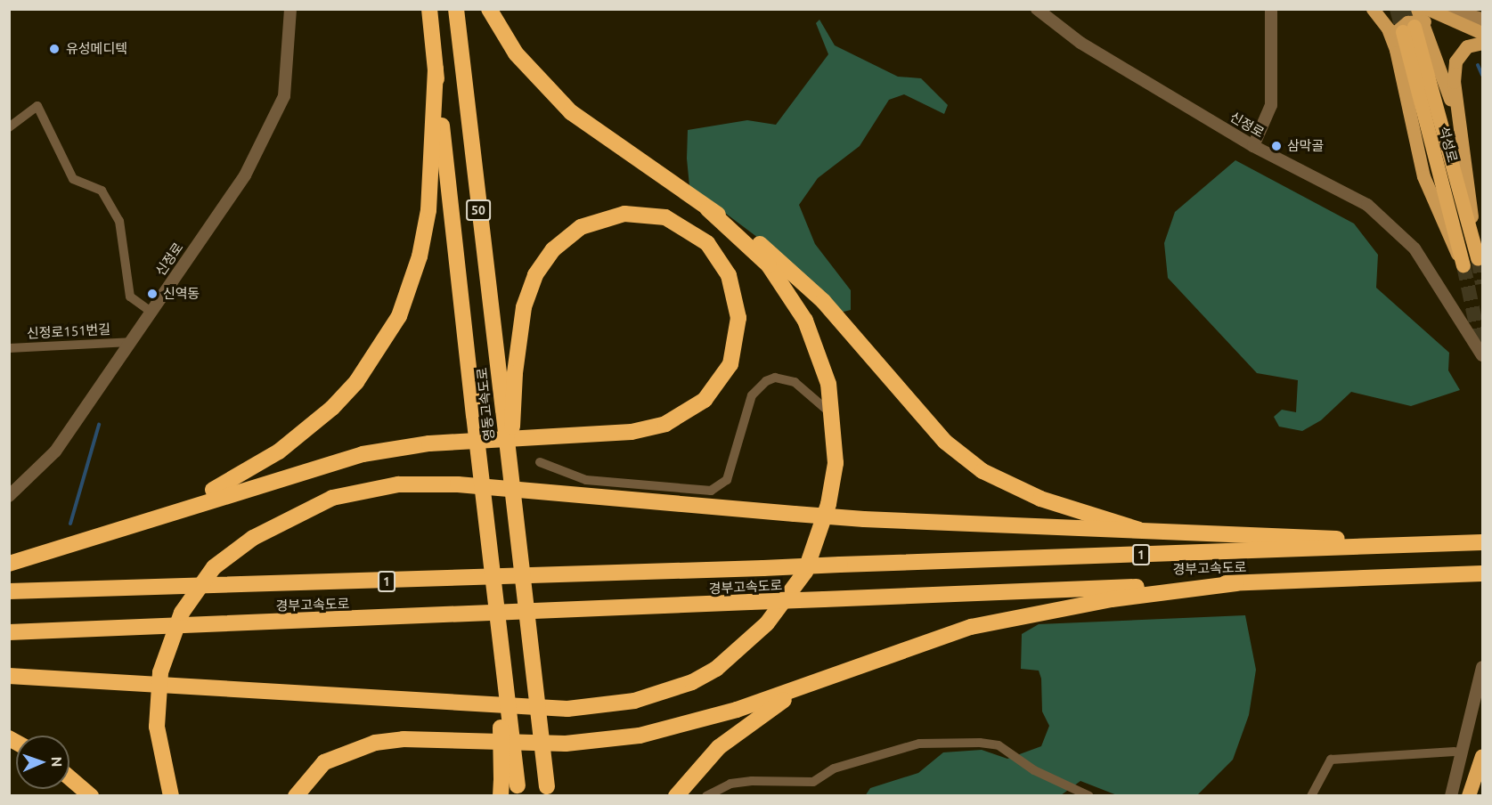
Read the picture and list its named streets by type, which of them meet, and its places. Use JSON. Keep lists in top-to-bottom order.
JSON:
{
  "streets": {
    "highway": [
      "석성로",
      "50",
      "영동고속도로",
      "1",
      "경부고속도로"
    ],
    "street": ["신정로", "신정로151번길"]
  },
  "crossings": [
    ["신정로", "신정로151번길"]
  ],
  "places": ["유성메디텍", "삼막골", "신역동"],
  "north": "right"
}
